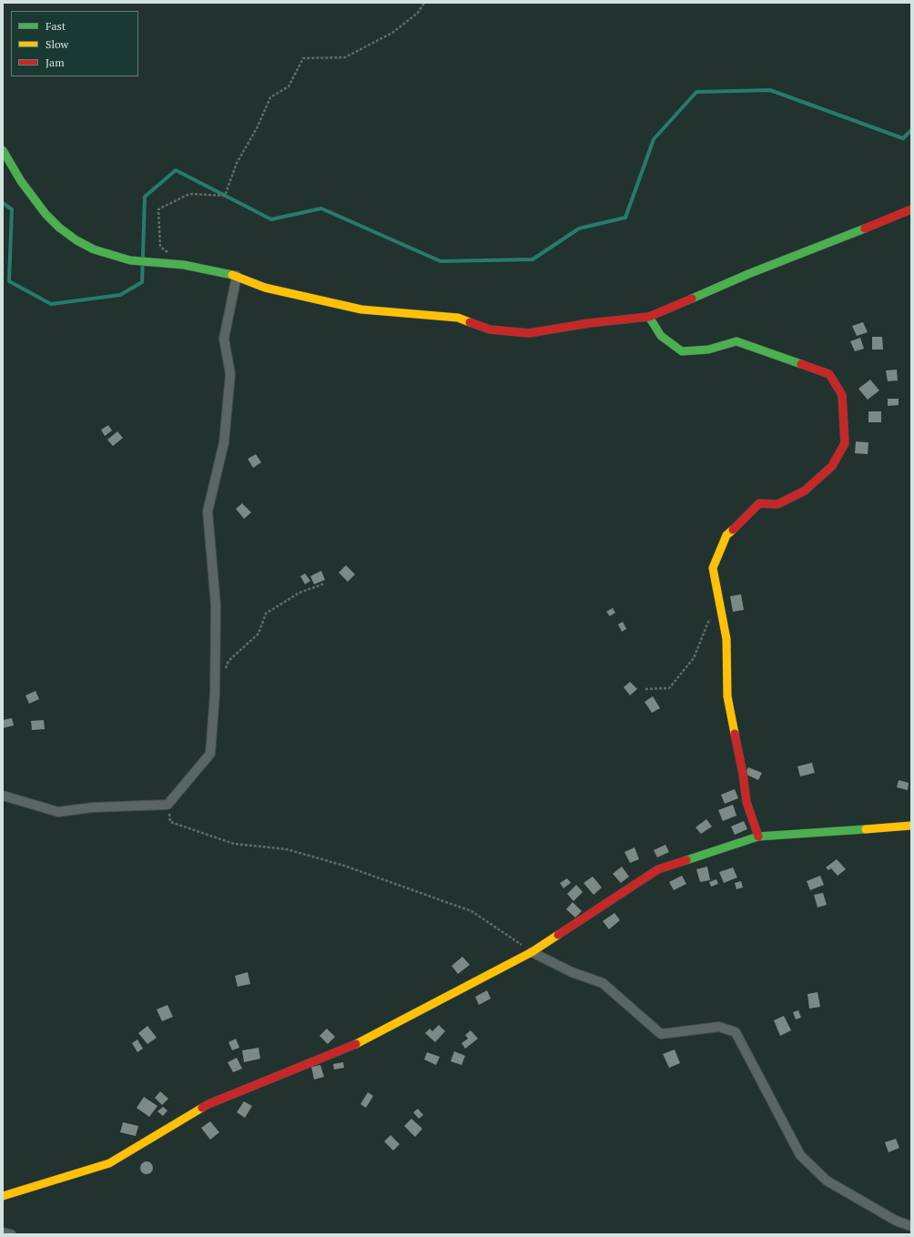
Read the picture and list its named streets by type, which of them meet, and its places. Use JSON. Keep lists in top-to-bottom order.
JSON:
{
  "legend": ["Fast", "Slow", "Jam"]
}
